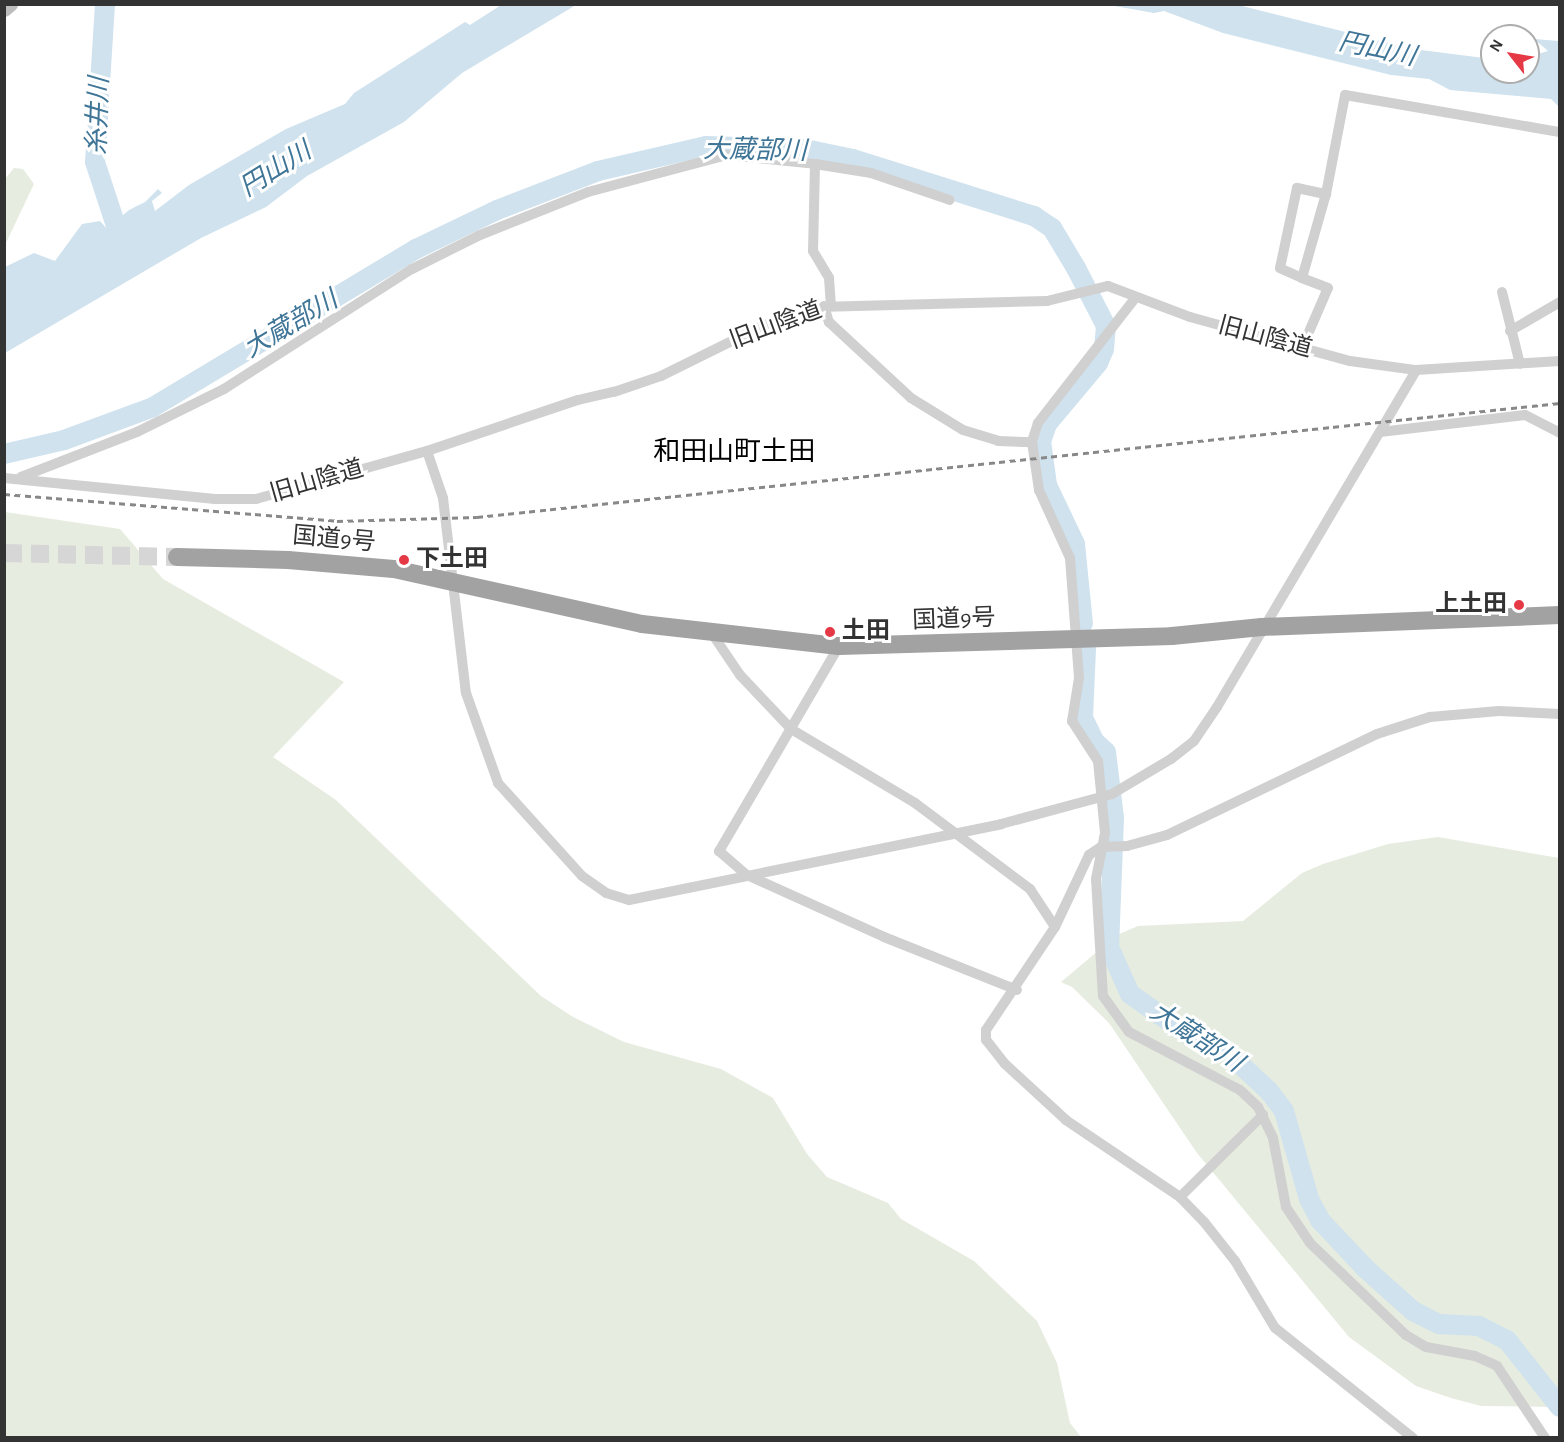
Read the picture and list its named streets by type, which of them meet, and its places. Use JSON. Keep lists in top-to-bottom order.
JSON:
{
  "streets": {
    "highway": ["国道9号"],
    "street": ["旧山陰道"]
  },
  "districts": ["和田山町土田"],
  "water": ["円山川", "糸井川", "大蔵部川"],
  "places": ["下土田", "上土田", "土田"],
  "north": "top left"
}
